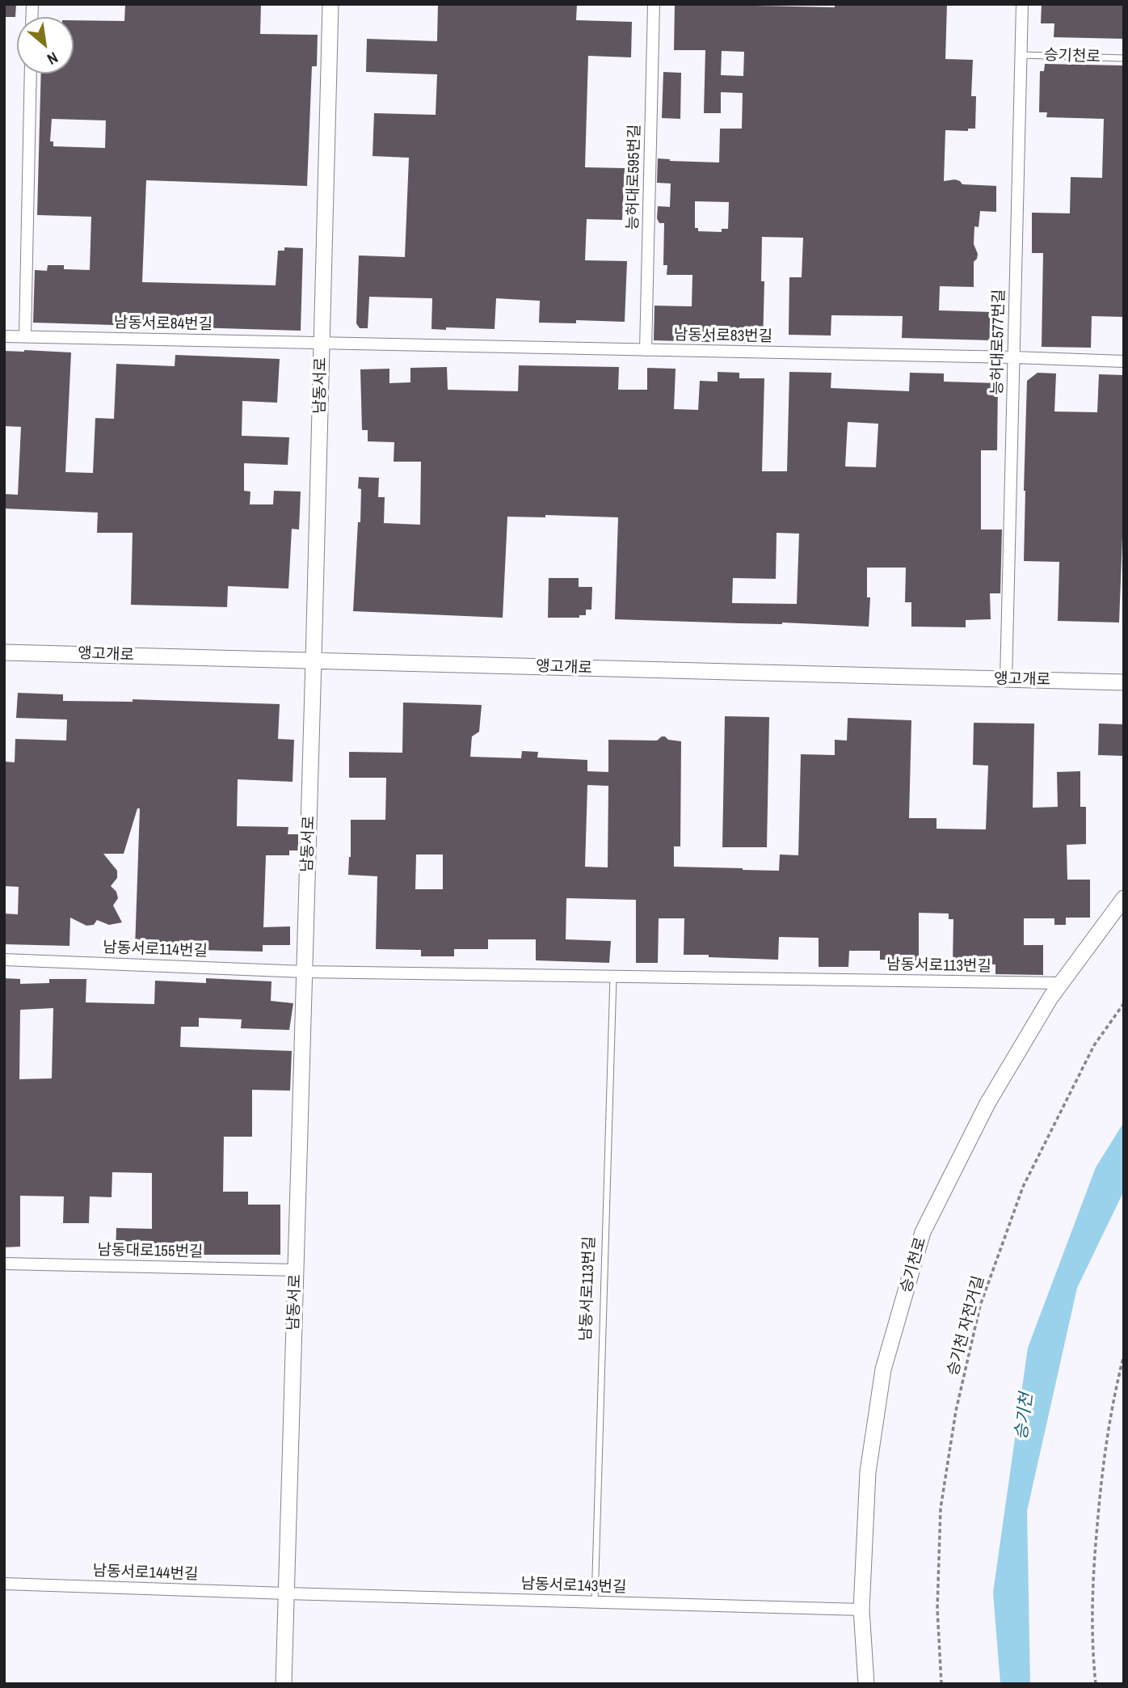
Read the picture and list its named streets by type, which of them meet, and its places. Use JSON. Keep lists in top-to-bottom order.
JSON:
{
  "streets": {
    "street": [
      "승기천로",
      "능허대로595번길",
      "남동서로84번길",
      "남동서로83번길",
      "능허대로577번길",
      "남동서로",
      "앵고개로",
      "남동서로114번길",
      "남동서로113번길",
      "남동대로155번길",
      "남동서로144번길",
      "남동서로143번길"
    ],
    "path": ["승기천 자전거길"]
  },
  "crossings": [
    ["승기천로", "능허대로577번길"],
    ["승기천로", "남동서로113번길"],
    ["승기천로", "남동서로143번길"],
    ["능허대로595번길", "남동서로83번길"],
    ["남동서로84번길", "남동서로83번길"],
    ["남동서로84번길", "남동서로"],
    ["남동서로83번길", "능허대로577번길"],
    ["남동서로83번길", "남동서로"],
    ["능허대로577번길", "앵고개로"],
    ["남동서로", "앵고개로"],
    ["남동서로", "남동서로114번길"],
    ["남동서로", "남동서로113번길"],
    ["남동서로", "남동대로155번길"],
    ["남동서로", "남동서로144번길"],
    ["남동서로", "남동서로143번길"],
    ["남동서로114번길", "남동서로113번길"],
    ["남동서로113번길", "남동서로143번길"],
    ["남동서로144번길", "남동서로143번길"]
  ],
  "water": ["승기천"],
  "north": "bottom right"
}
